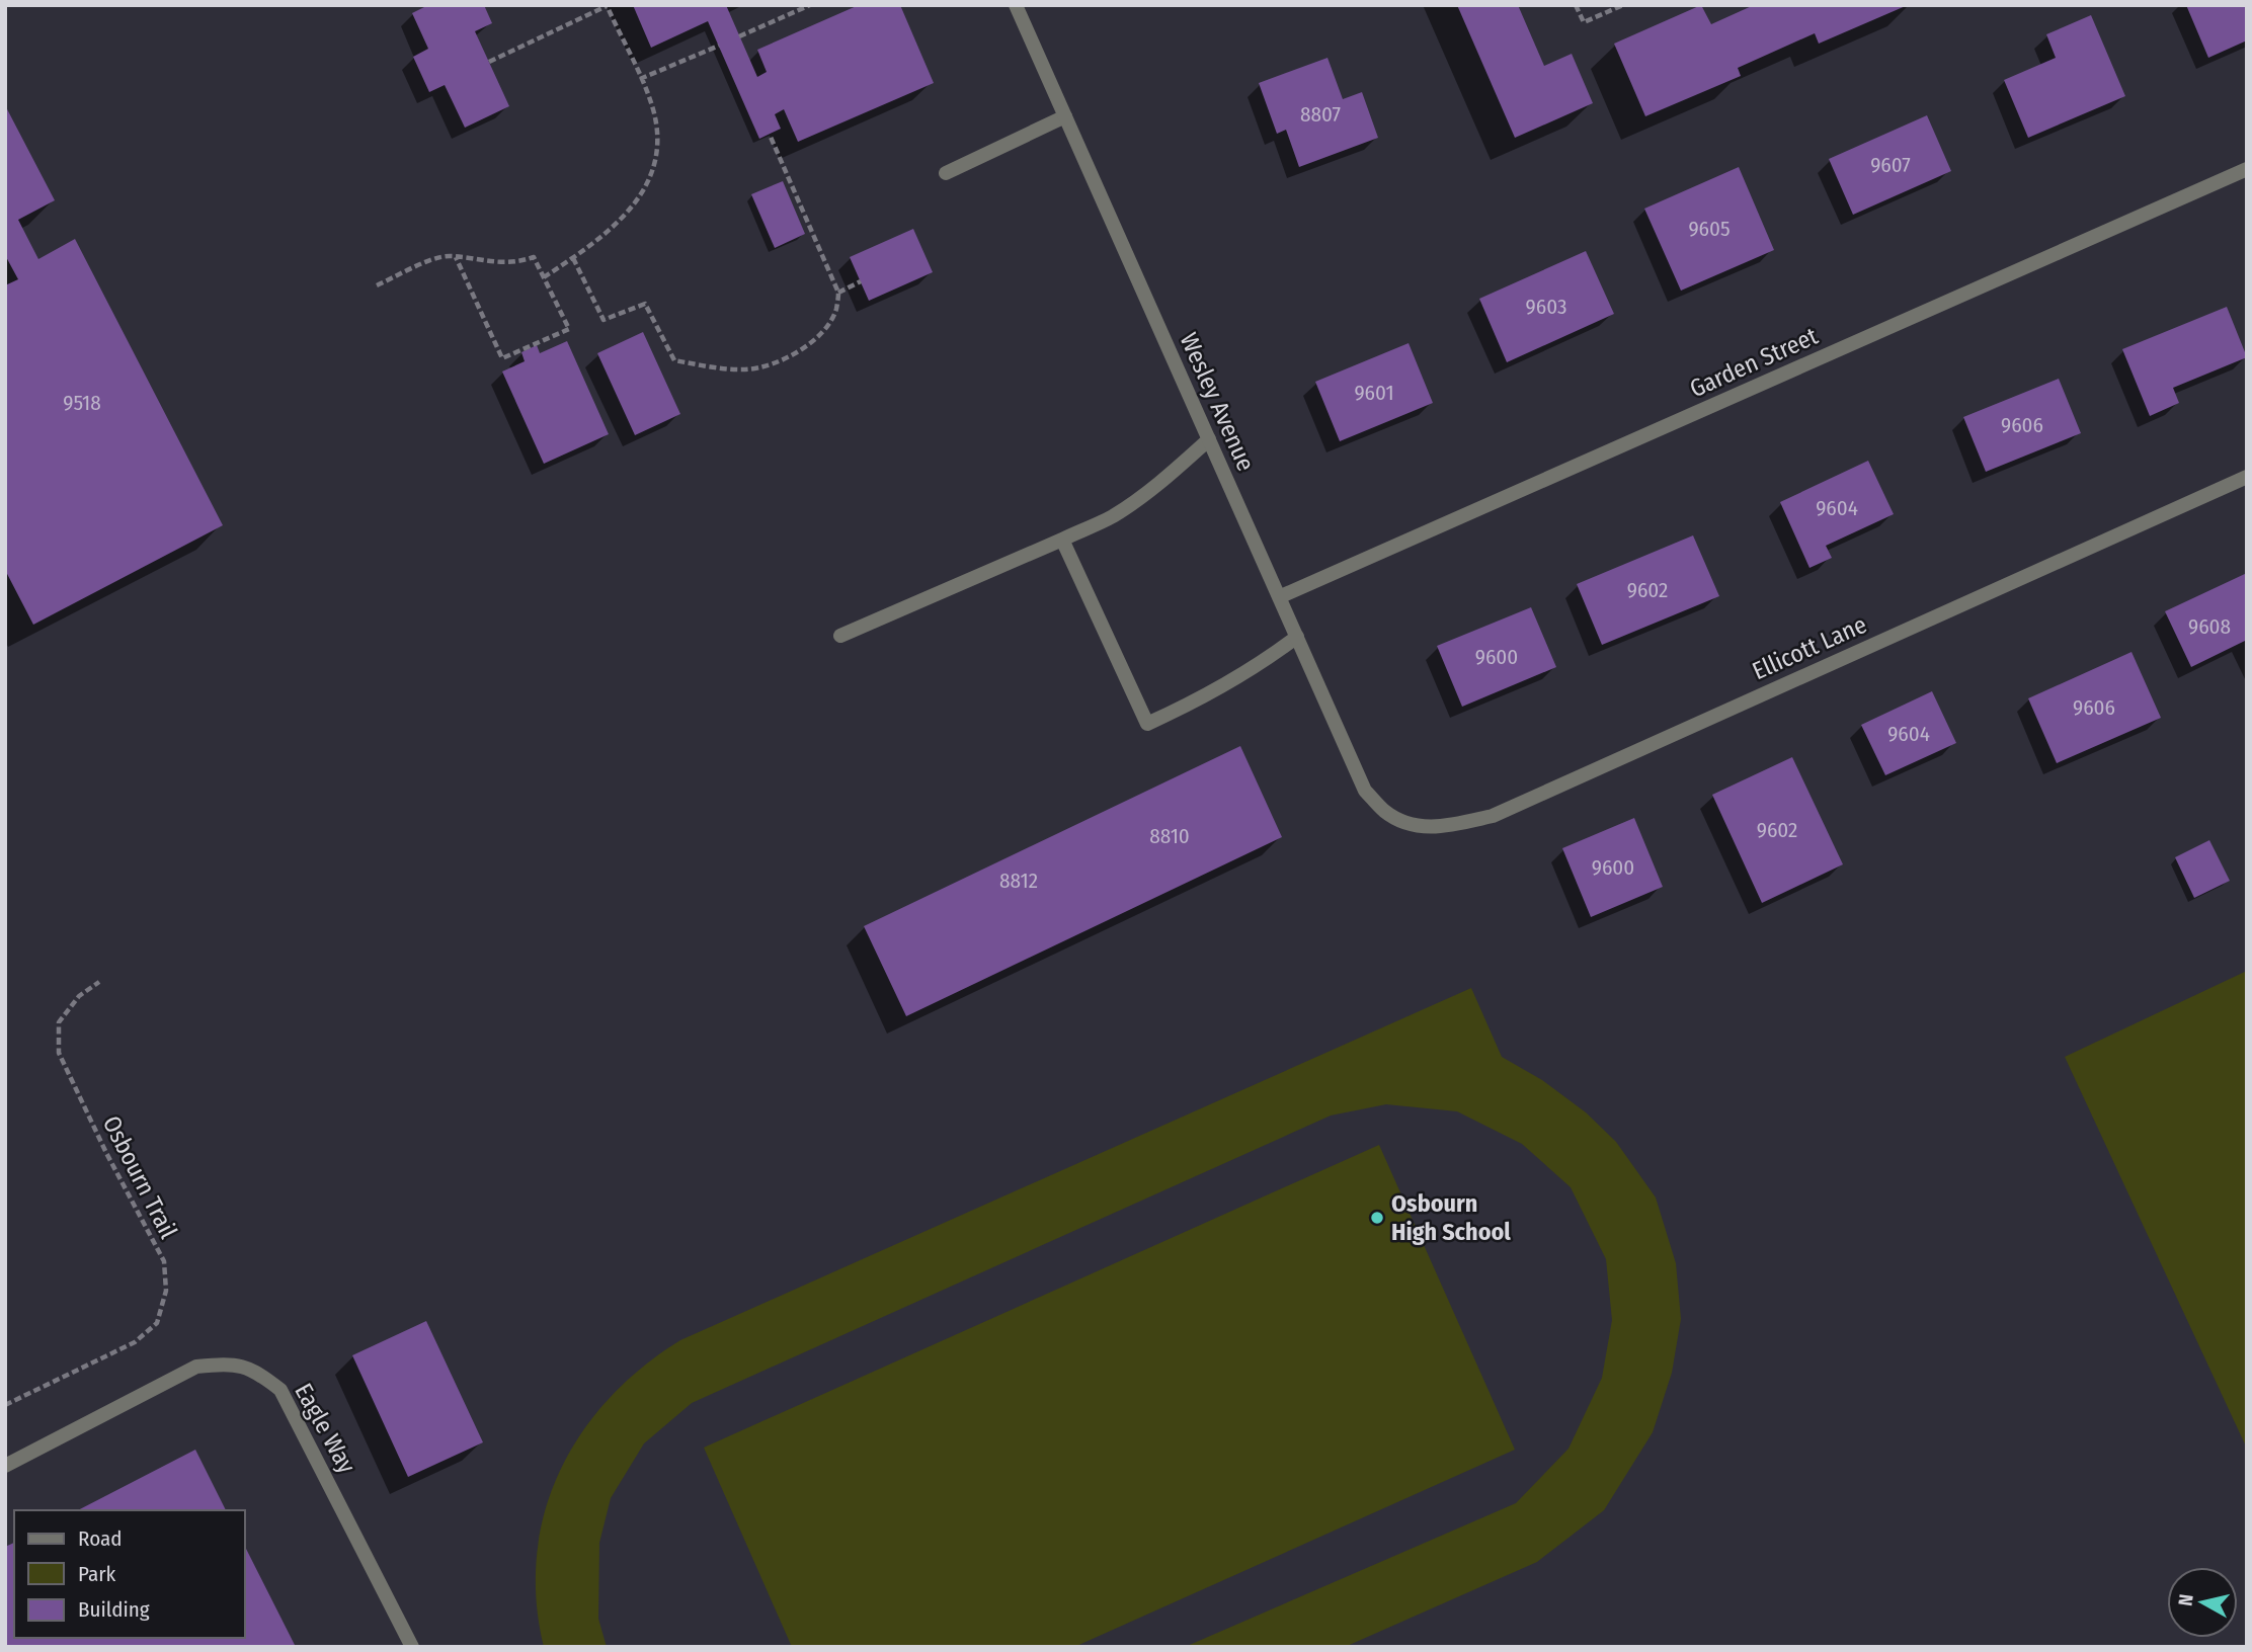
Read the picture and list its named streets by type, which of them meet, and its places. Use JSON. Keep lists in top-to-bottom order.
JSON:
{
  "streets": {
    "street": [
      "Garden Street",
      "Wesley Avenue",
      "Ellicott Lane",
      "Eagle Way"
    ],
    "path": ["Osbourn Trail"]
  },
  "crossings": [
    ["Garden Street", "Wesley Avenue"],
    ["Wesley Avenue", "Ellicott Lane"]
  ],
  "places": ["Osbourn High School"],
  "house_numbers": [
    "8807",
    "9607",
    "9605",
    "9603",
    "9601",
    "9518",
    "9606",
    "9604",
    "9602",
    "9608",
    "9600",
    "9606",
    "9604",
    "9602",
    "8810",
    "9600",
    "8812"
  ],
  "legend": ["Road", "Park", "Building"],
  "north": "left"
}
